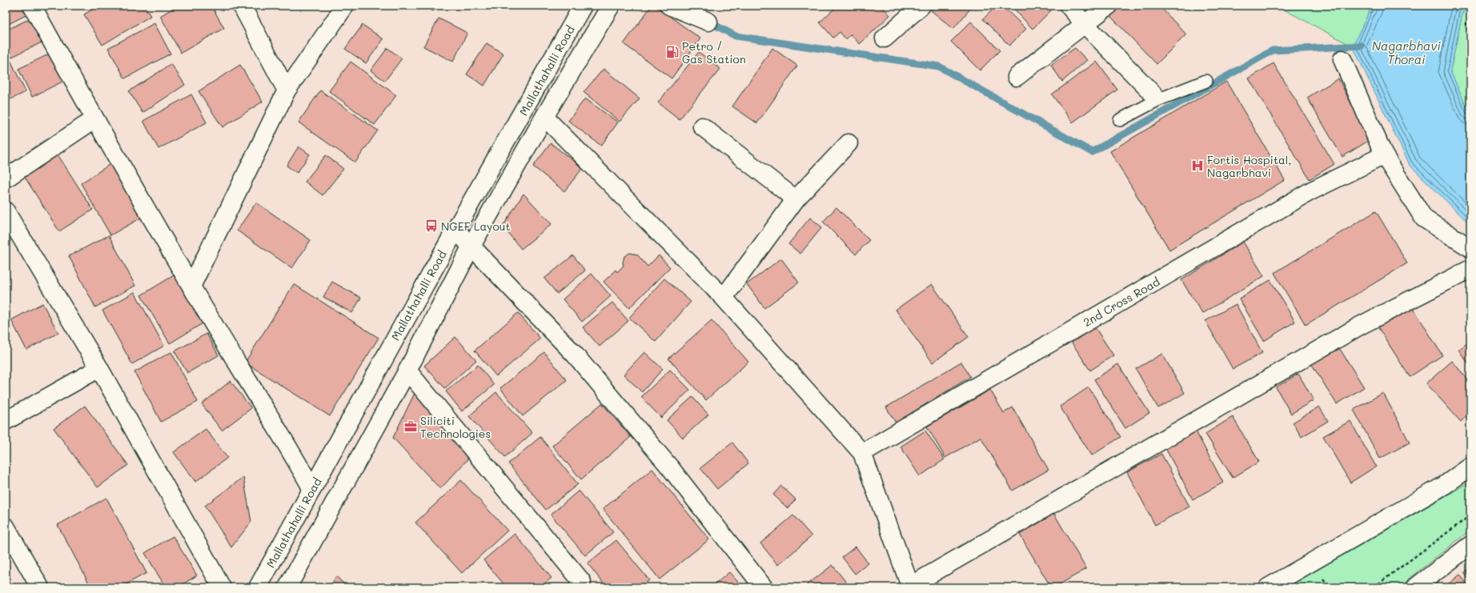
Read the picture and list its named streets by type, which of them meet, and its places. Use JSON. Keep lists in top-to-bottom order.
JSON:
{
  "streets": {
    "street": ["Mallathahalli Road", "2nd Cross Road"]
  },
  "water": ["Nagarbhavi Thorai"],
  "places": {
    "fuel station": ["Petro / Gas Station"],
    "hospital": ["Fortis Hospital, Nagarbhavi"],
    "bus stop": ["NGEF Layout"],
    "office": ["Siliciti Technologies"]
  }
}
